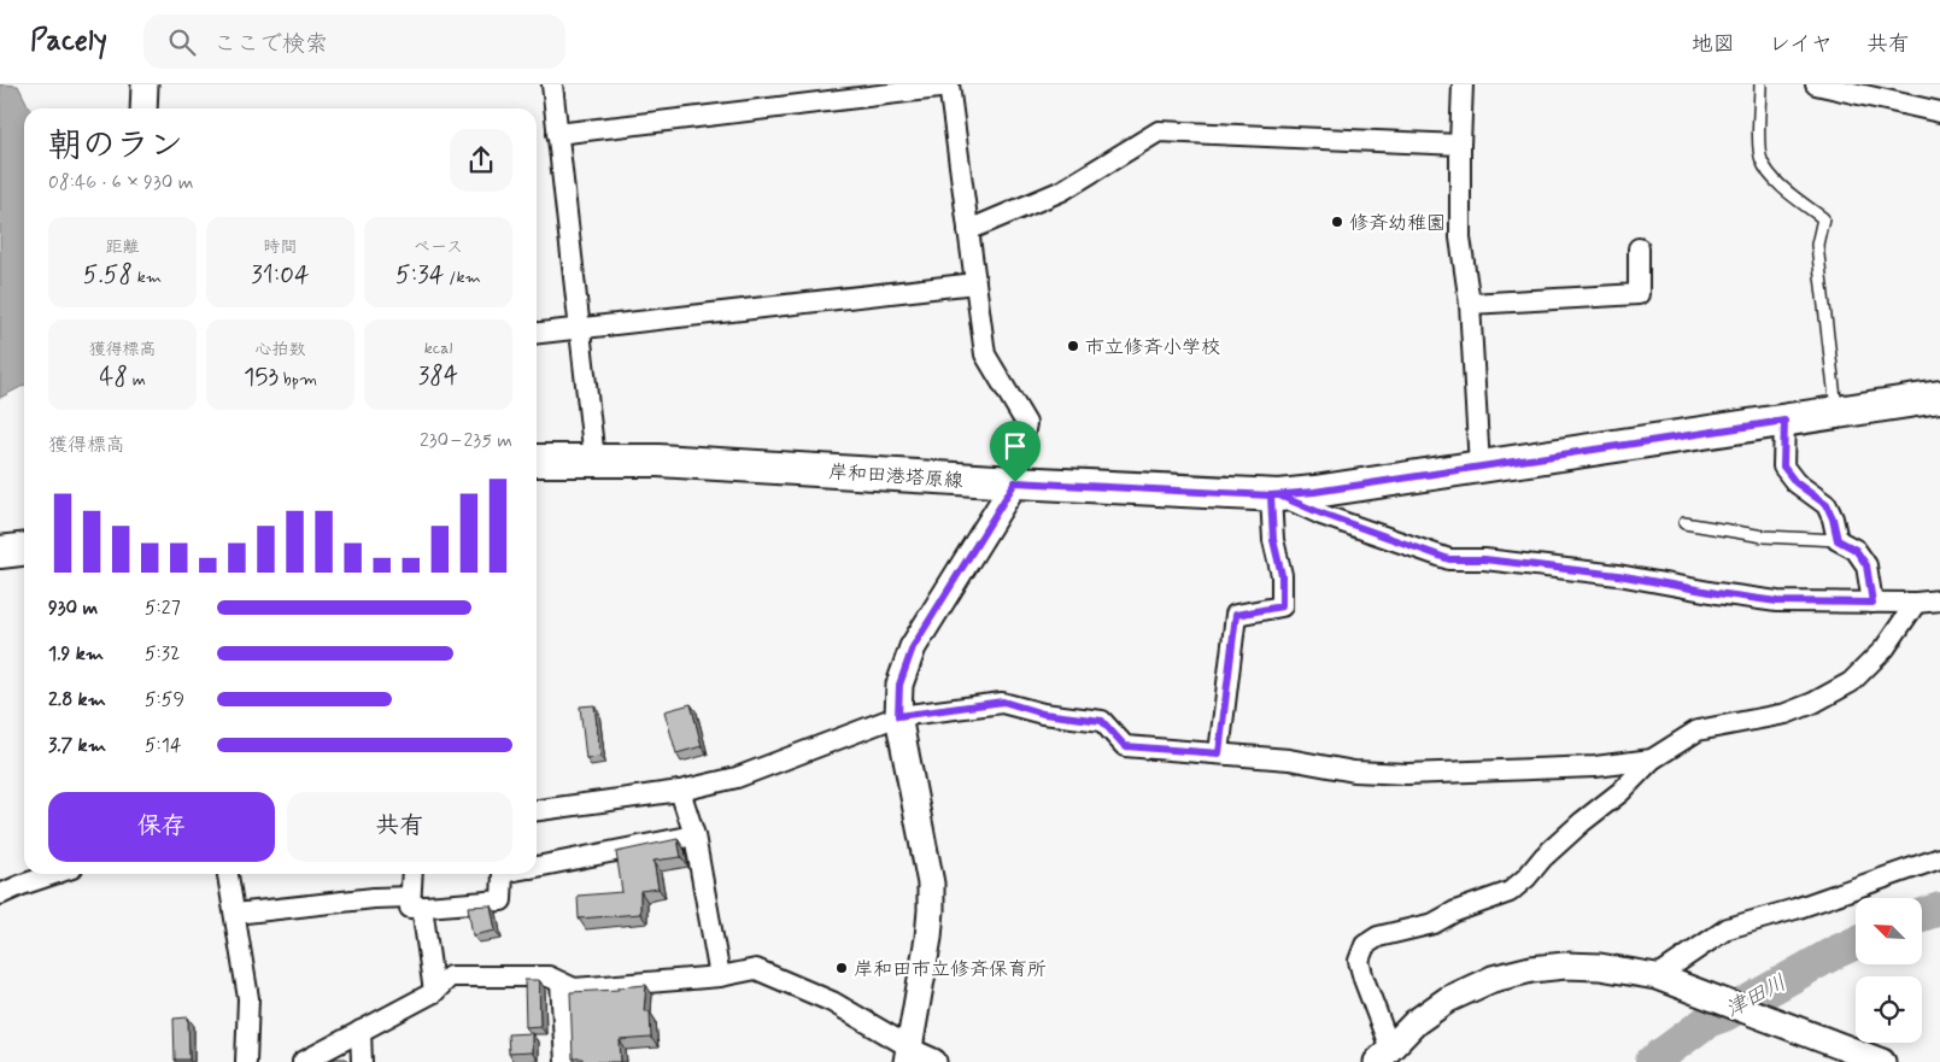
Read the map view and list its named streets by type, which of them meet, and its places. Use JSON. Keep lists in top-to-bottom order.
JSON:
{
  "streets": {
    "main road": ["岸和田港塔原線"]
  },
  "water": ["津田川"],
  "places": ["修斉幼稚園", "市立修斉小学校", "岸和田市立修斉保育所"],
  "north": "top left",
  "page": {
    "header": "Pacely",
    "search": "ここで検索",
    "nav": ["地図", "レイヤ", "共有"],
    "heading": ["朝のラン", "08:46 · 6 × 930 m"],
    "stats": [
      ["距離", "5.58 km"],
      ["時間", "31:04"],
      ["ペース", "5:34 /km"],
      ["獲得標高", "48 m"],
      ["心拍数", "153 bpm"],
      ["kcal", "384"]
    ],
    "chart": ["獲得標高", "230–235 m"],
    "list": [
      {
        "name": "930 m",
        "note": "5:27"
      },
      {
        "name": "1.9 km",
        "note": "5:32"
      },
      {
        "name": "2.8 km",
        "note": "5:59"
      },
      {
        "name": "3.7 km",
        "note": "5:14"
      }
    ],
    "buttons": ["保存", "共有"]
  }
}
